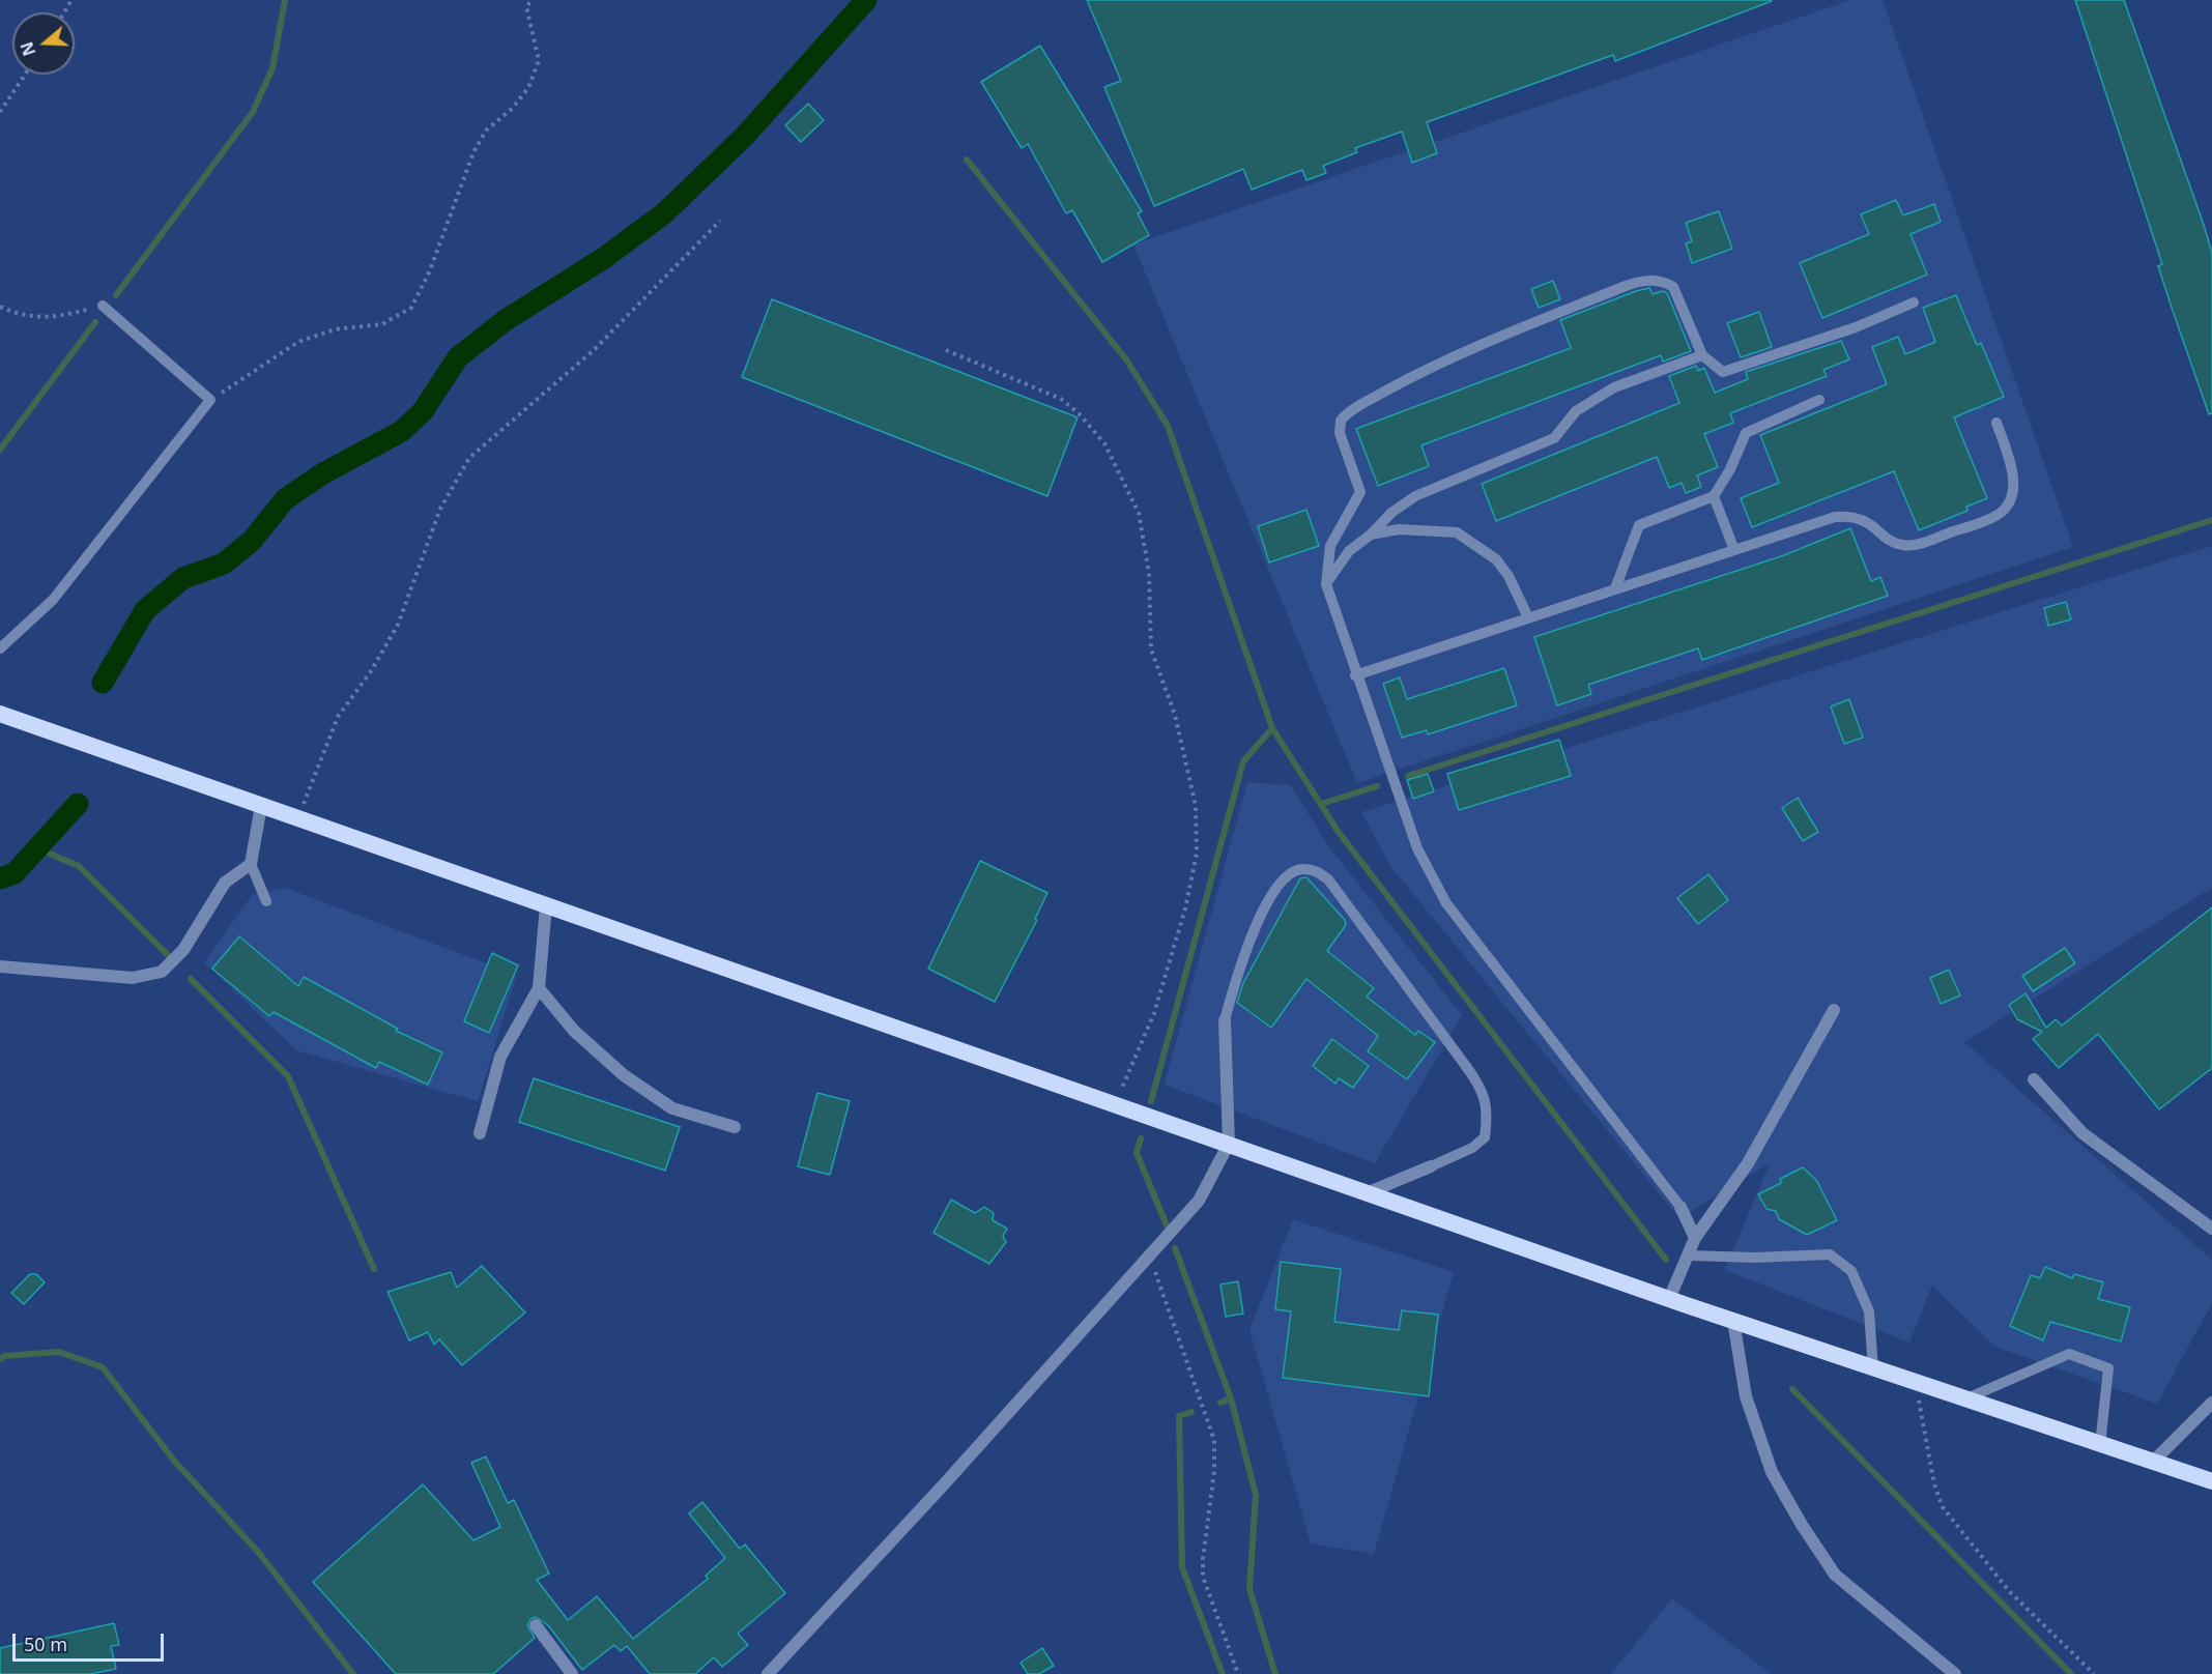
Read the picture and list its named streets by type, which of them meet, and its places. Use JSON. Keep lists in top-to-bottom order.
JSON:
{
  "scale_bar": "50 m",
  "north": "left"
}
